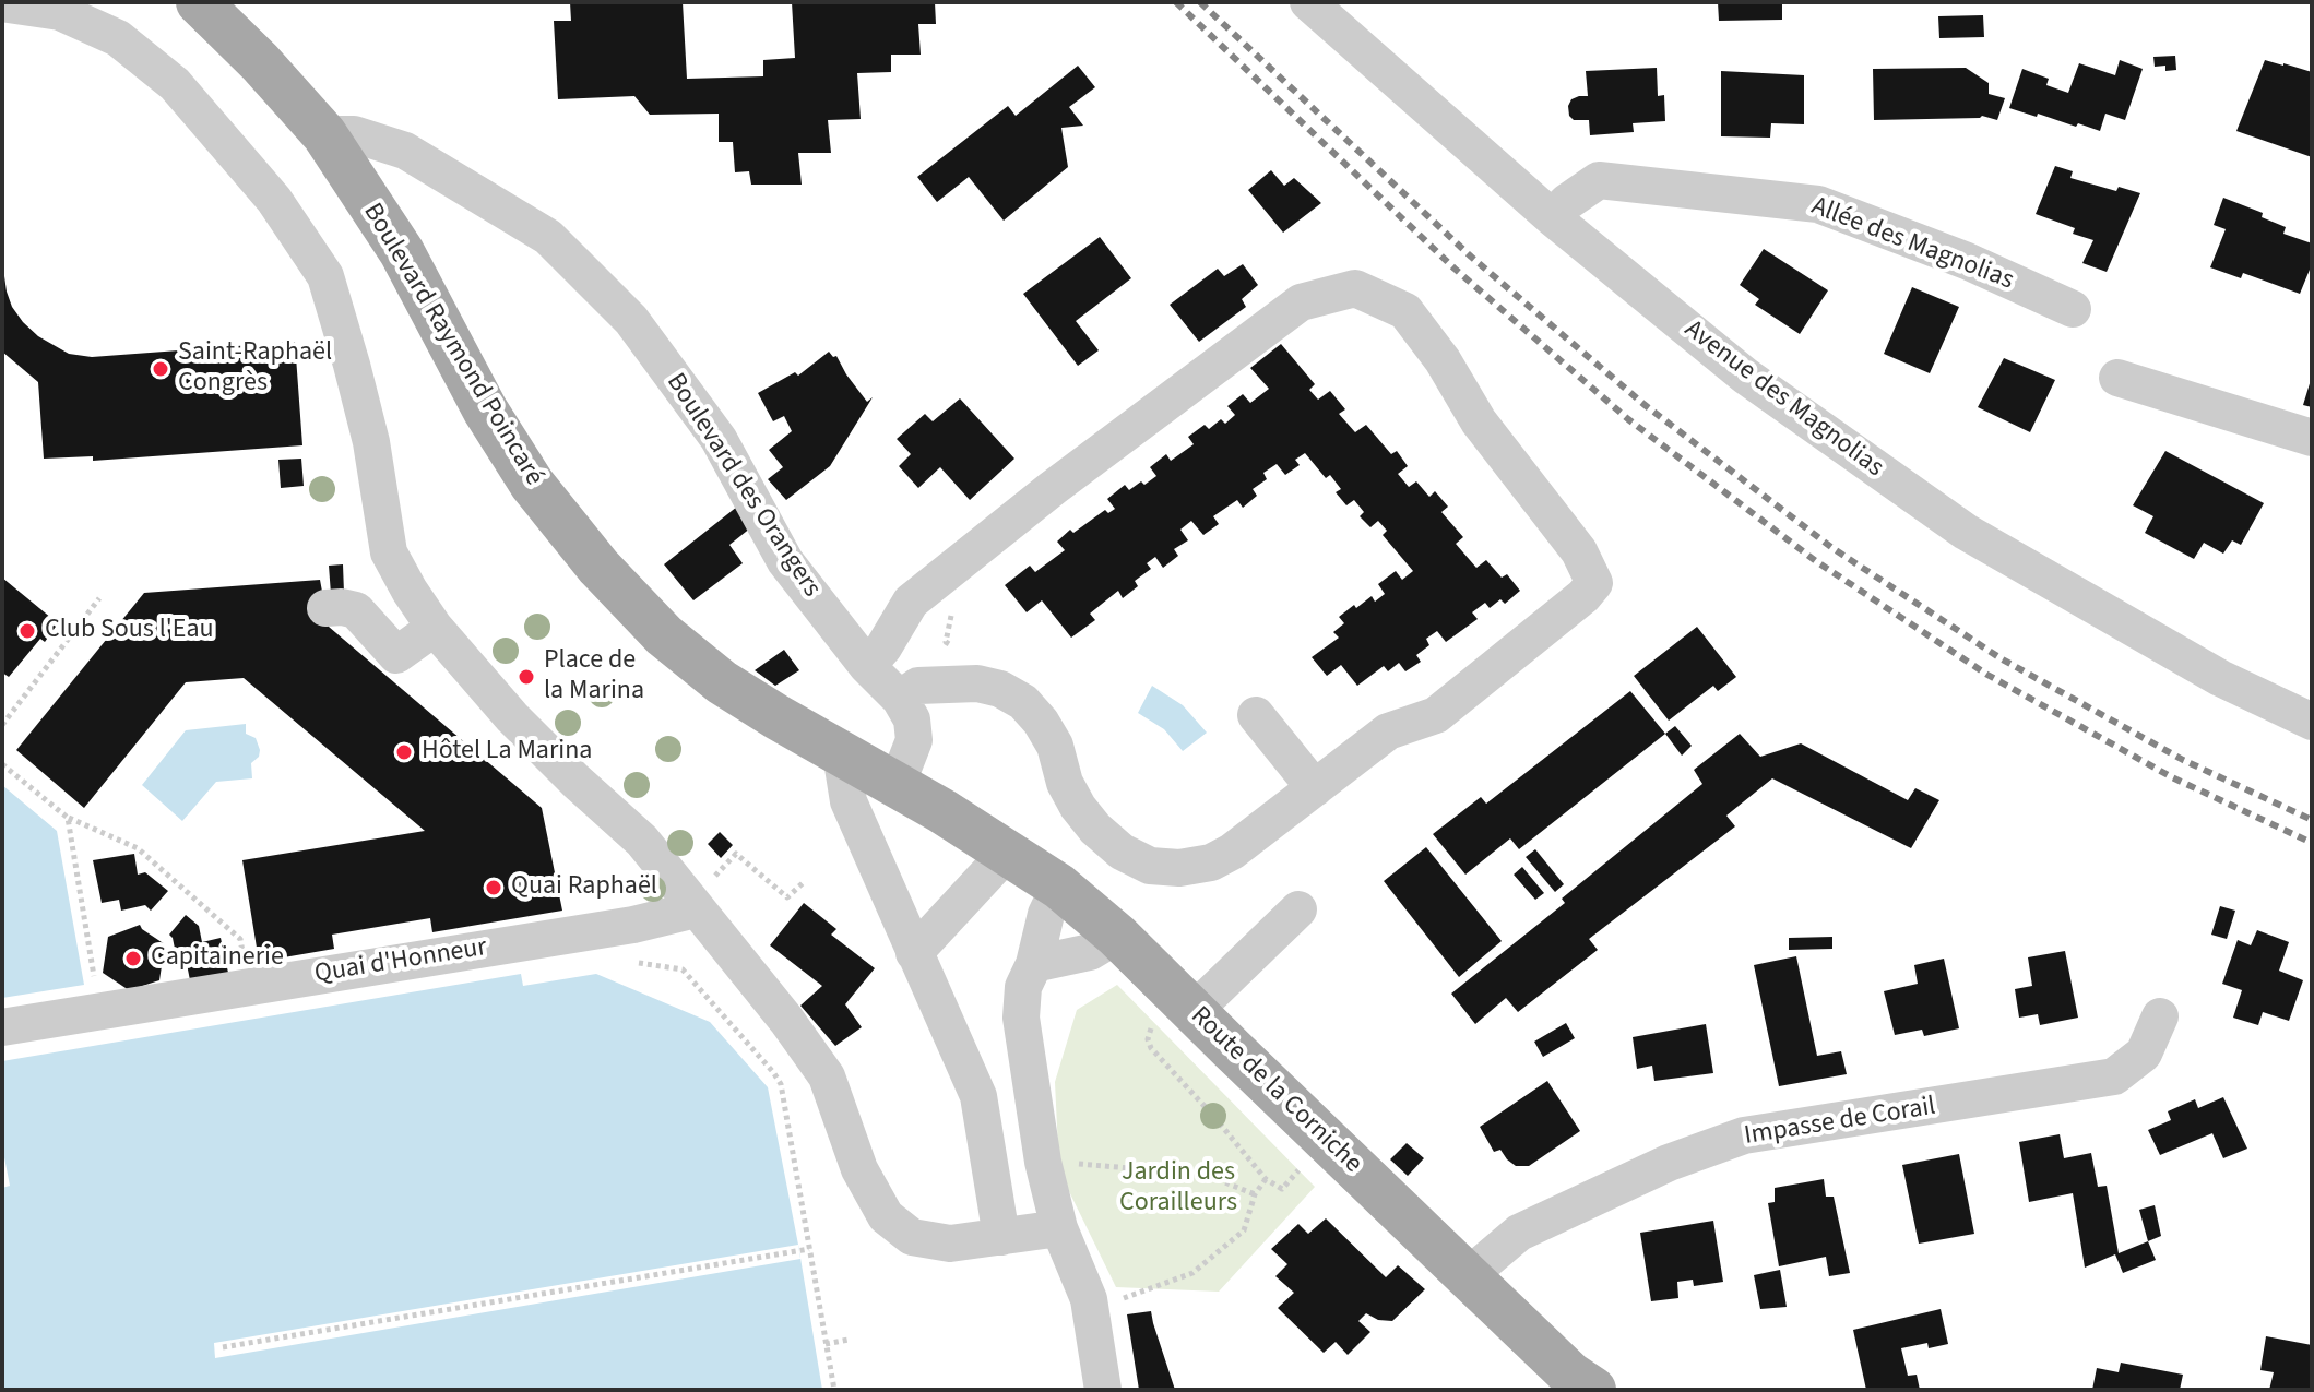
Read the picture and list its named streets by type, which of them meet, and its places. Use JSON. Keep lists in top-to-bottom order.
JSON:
{
  "streets": {
    "main road": ["Boulevard Raymond Poincaré", "Route de la Corniche"],
    "street": [
      "Allée des Magnolias",
      "Avenue des Magnolias",
      "Boulevard des Orangers",
      "Quai d'Honneur",
      "Impasse de Corail"
    ]
  },
  "crossings": [
    ["Allée des Magnolias", "Avenue des Magnolias"],
    ["Boulevard Raymond Poincaré", "Boulevard des Orangers"],
    ["Boulevard Raymond Poincaré", "Route de la Corniche"],
    ["Route de la Corniche", "Impasse de Corail"]
  ],
  "parks": ["Jardin des Corailleurs"],
  "places": [
    "Saint-Raphaël Congrès",
    "Club Sous l'Eau",
    "Place de la Marina",
    "Hôtel La Marina",
    "Quai Raphaël",
    "Capitainerie"
  ]
}
